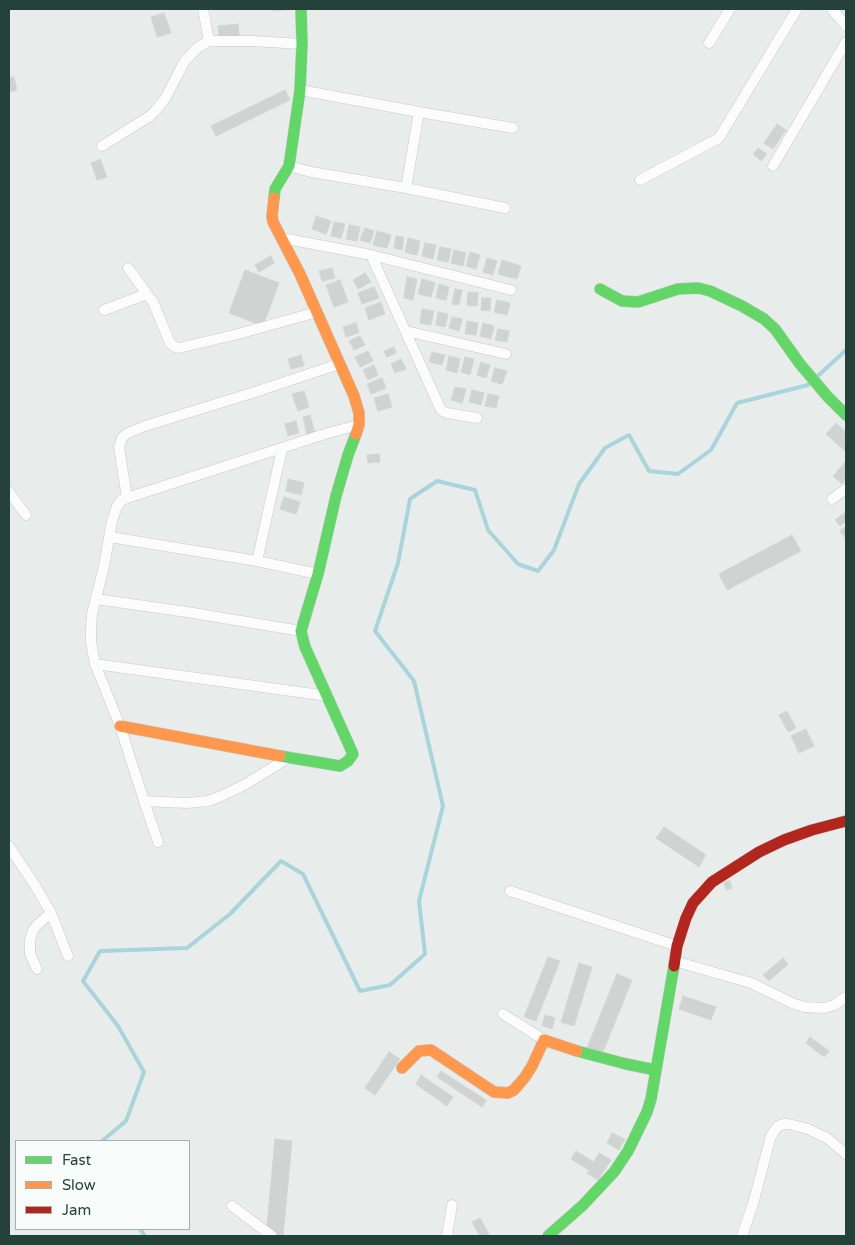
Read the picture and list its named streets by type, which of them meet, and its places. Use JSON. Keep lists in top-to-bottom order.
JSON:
{
  "legend": ["Fast", "Slow", "Jam"]
}
